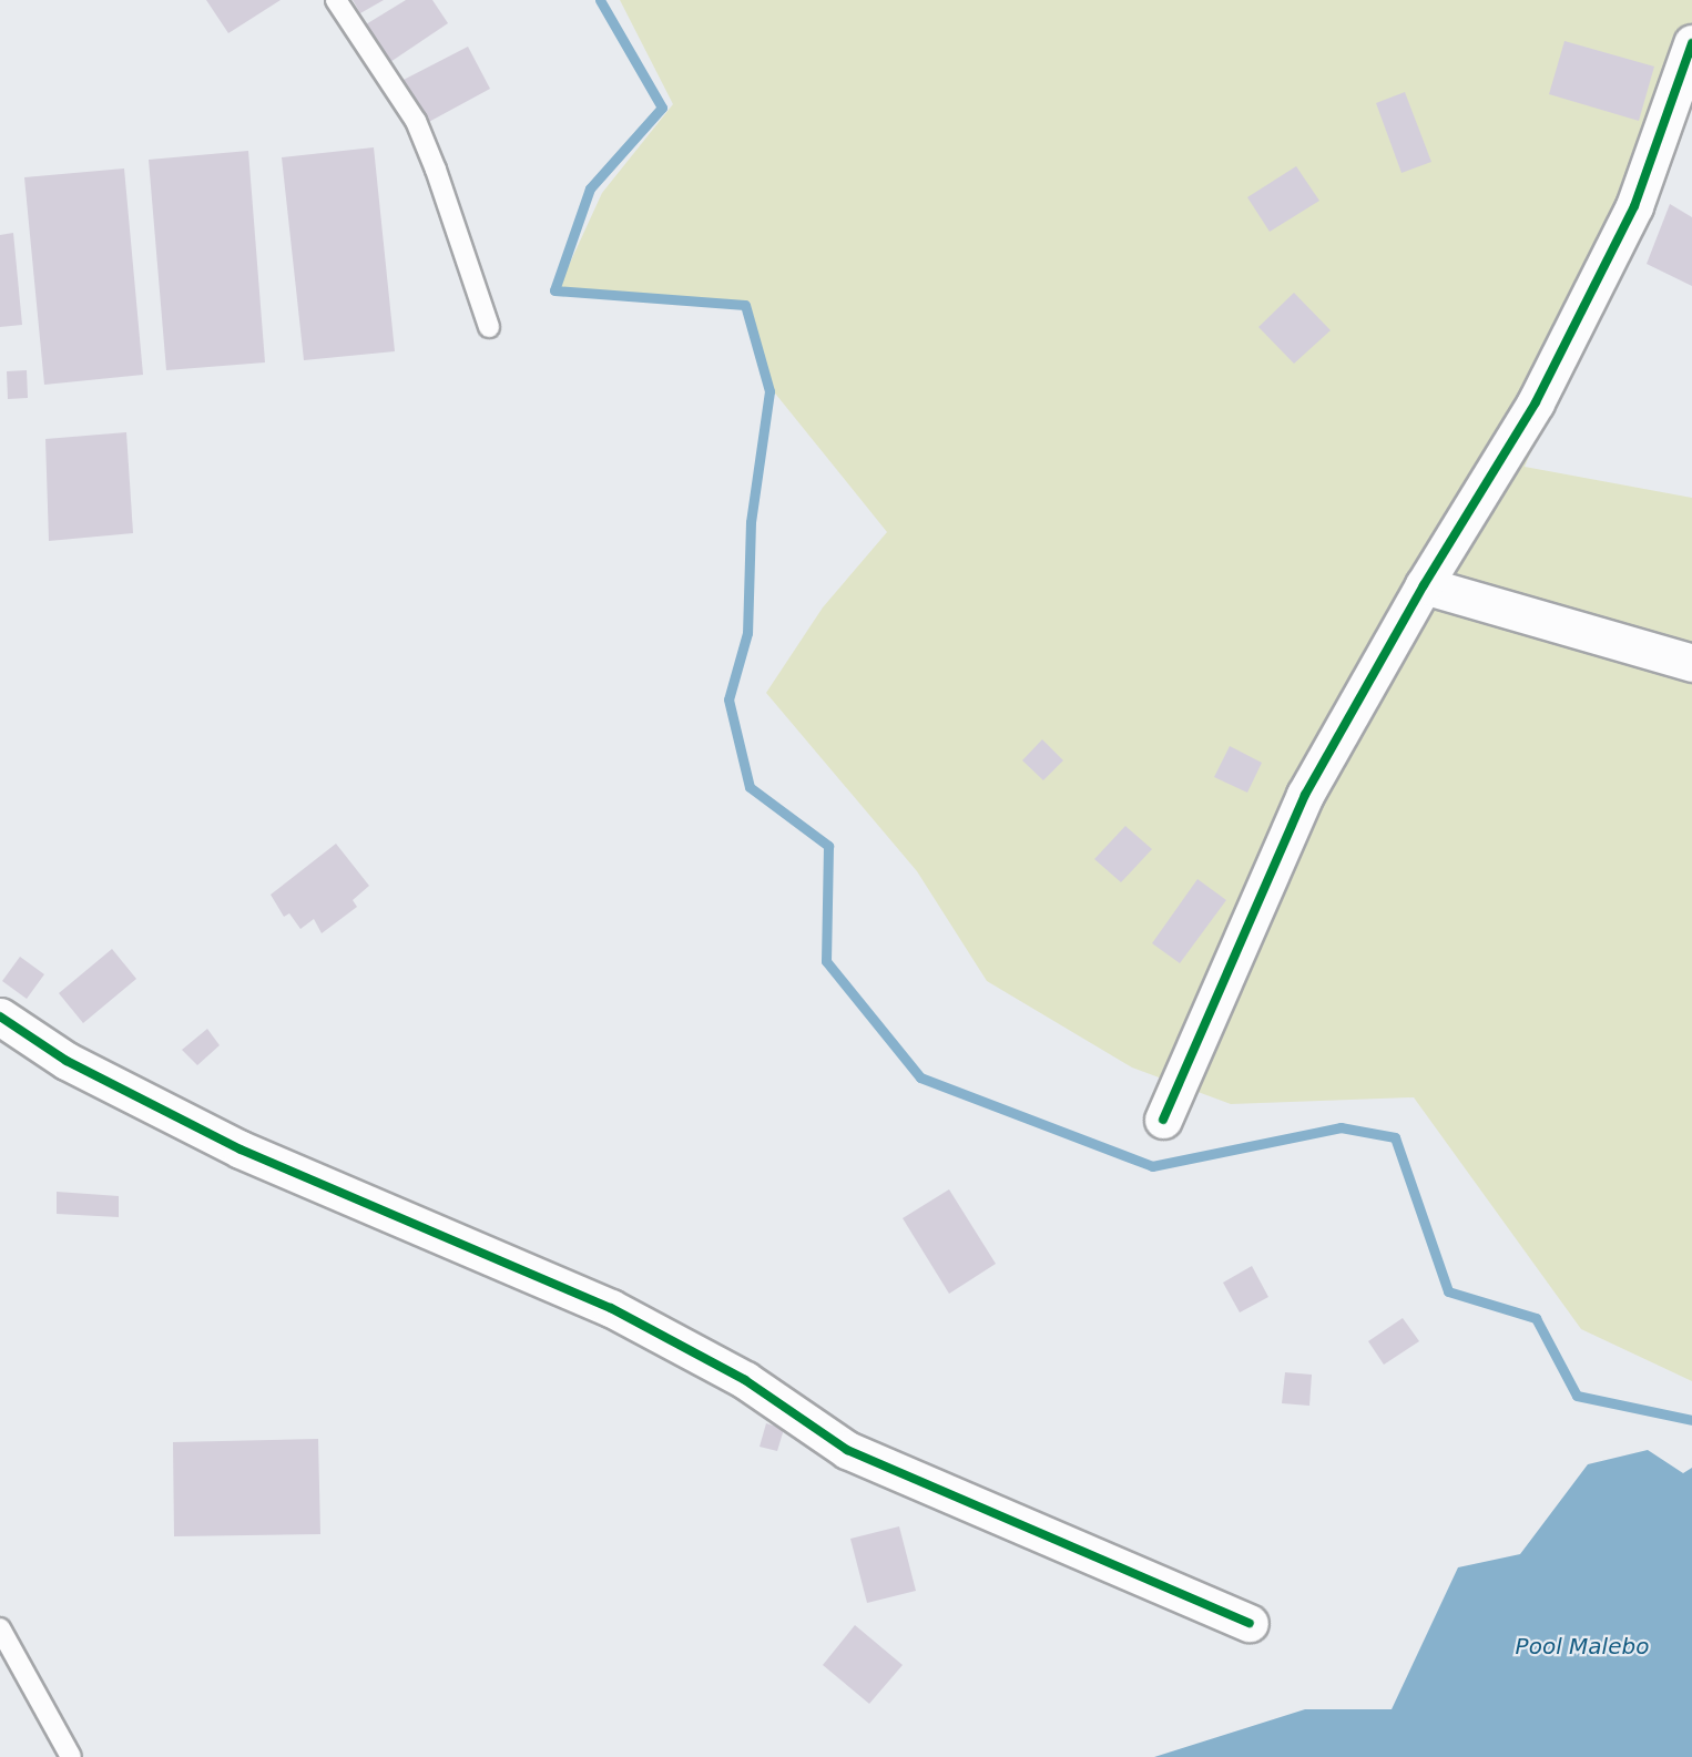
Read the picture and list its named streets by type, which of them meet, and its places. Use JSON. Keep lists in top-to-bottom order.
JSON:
{
  "water": ["Pool Malebo"]
}
